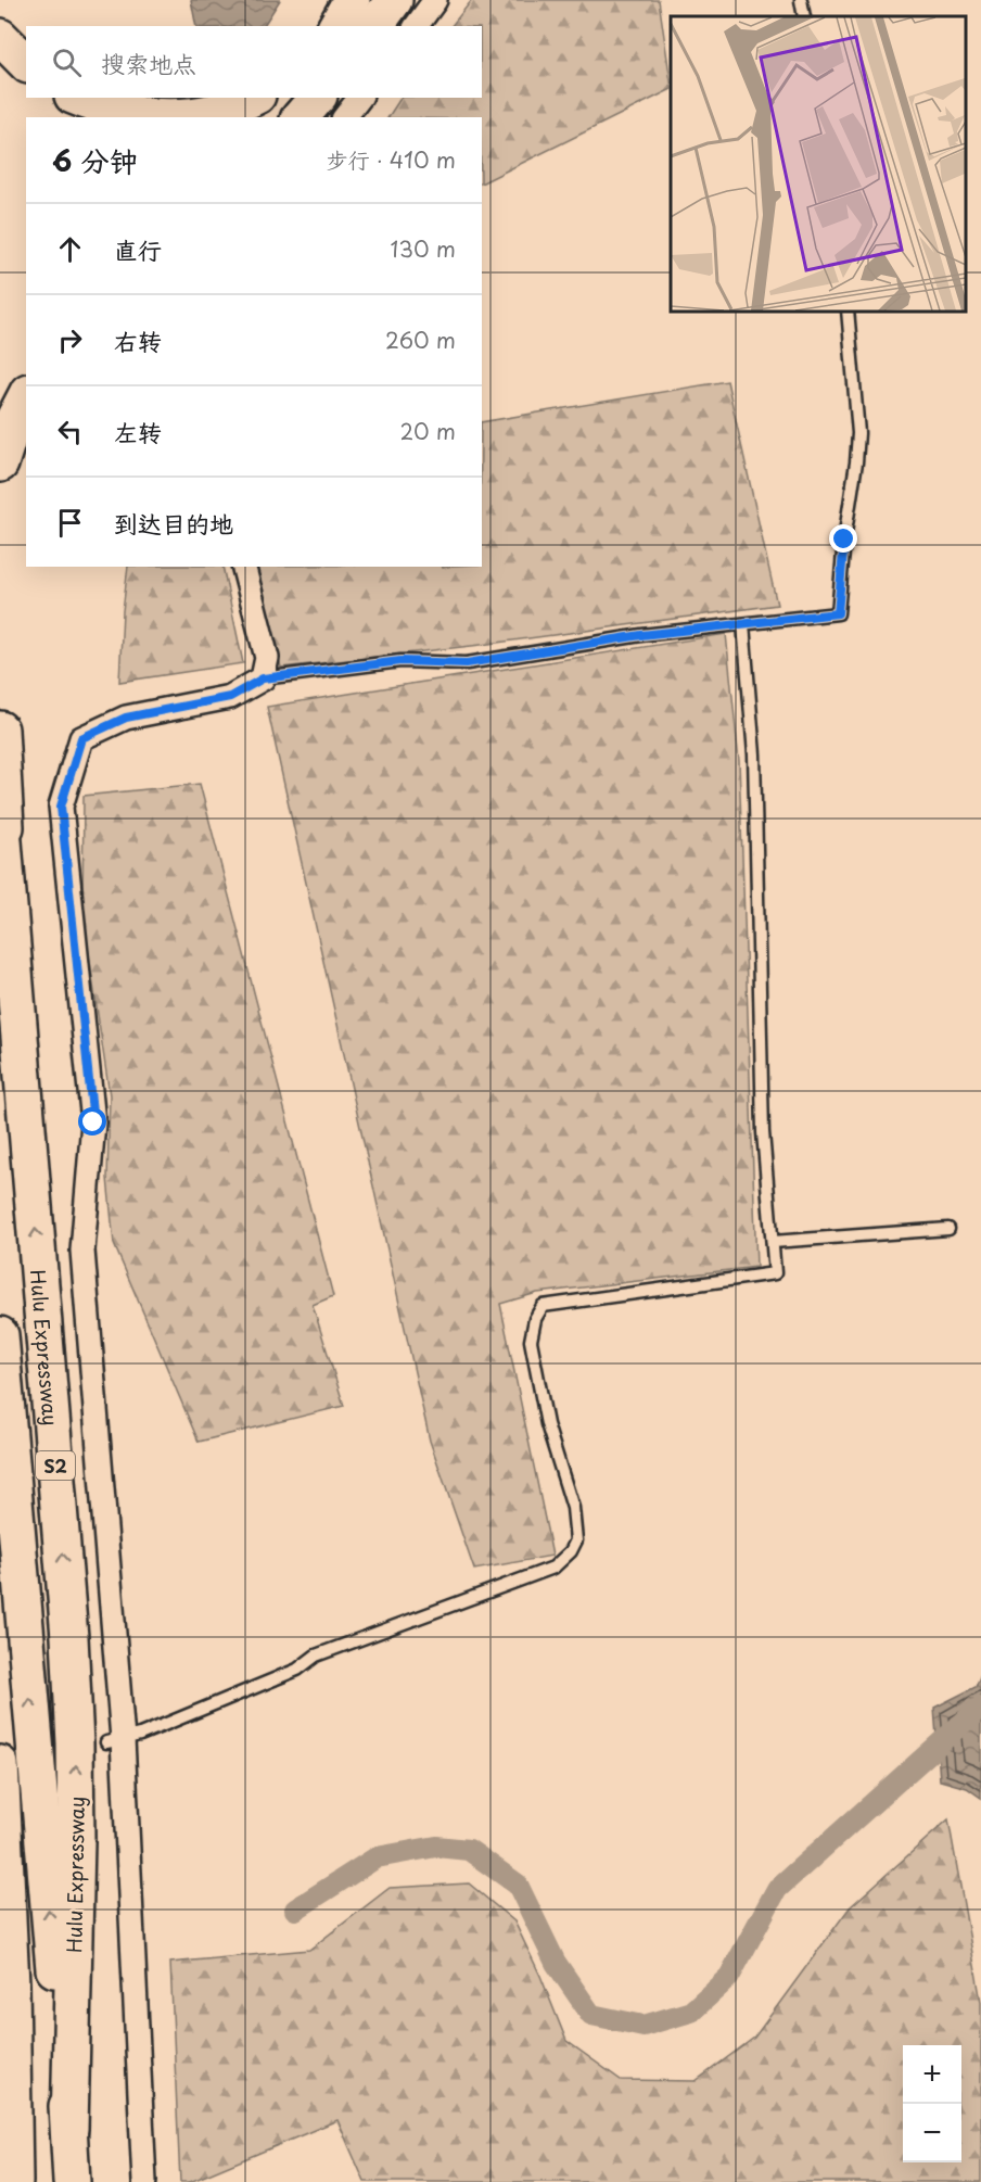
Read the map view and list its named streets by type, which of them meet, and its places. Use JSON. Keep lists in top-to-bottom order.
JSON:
{
  "streets": {
    "highway": ["Hulu Expressway", "S2"]
  },
  "one_way": ["Hulu Expressway"],
  "page": {
    "search": "搜索地点",
    "heading": ["6 分钟", "步行 · 410 m"],
    "list": [
      ["直行", "130 m"],
      ["右转", "260 m"],
      ["左转", "20 m"],
      "到达目的地"
    ],
    "map_buttons": ["+", "−"]
  }
}
